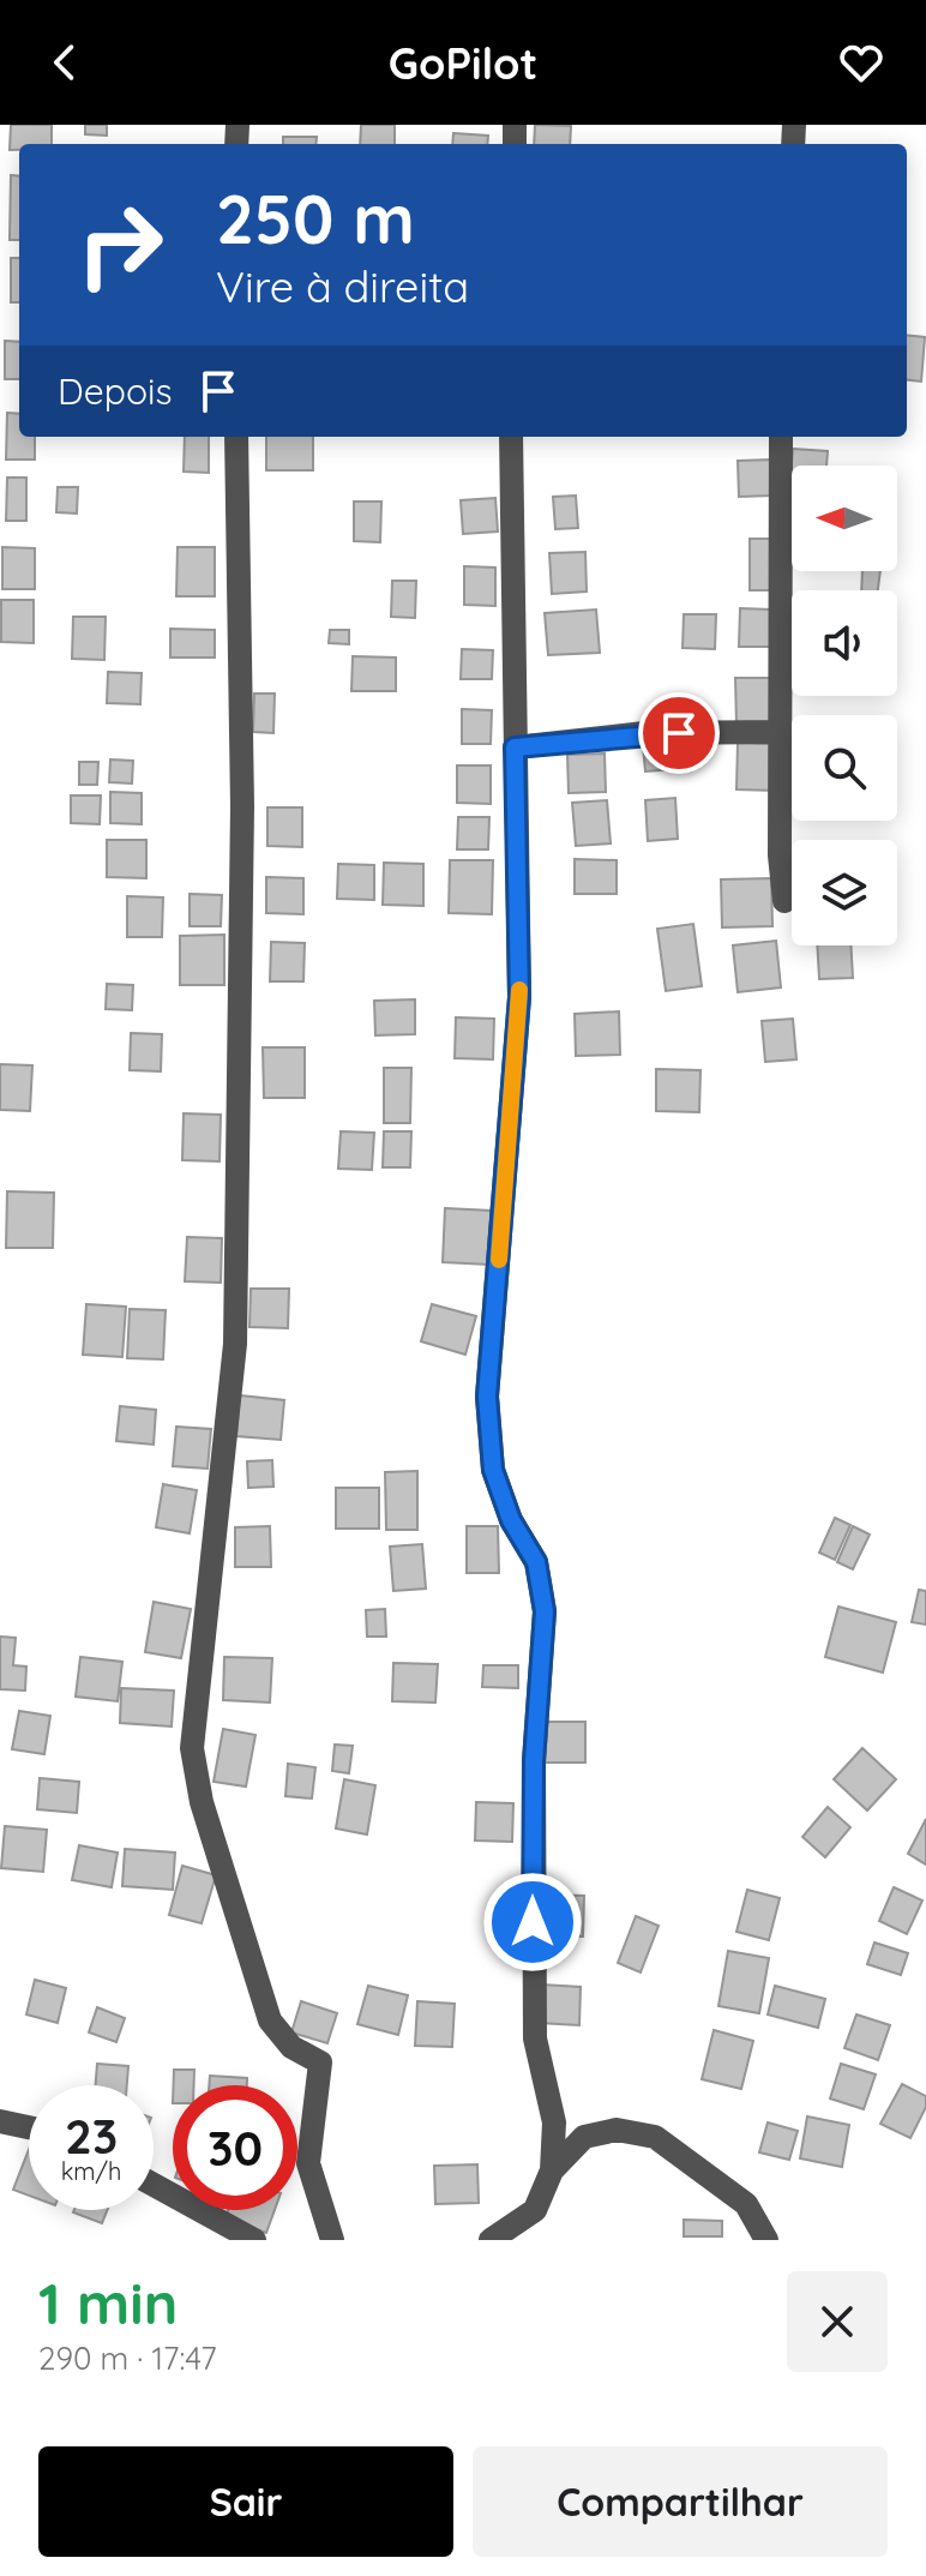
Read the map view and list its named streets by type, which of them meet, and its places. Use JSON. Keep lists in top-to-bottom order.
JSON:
{
  "north": "left",
  "page": {
    "header": "GoPilot",
    "turn": ["250 m", "Vire à direita"],
    "then": "Depois",
    "speed": "23 km/h",
    "limit": "30",
    "heading": ["1 min", "290 m · 17:47"],
    "buttons": ["Sair", "Compartilhar"]
  }
}
